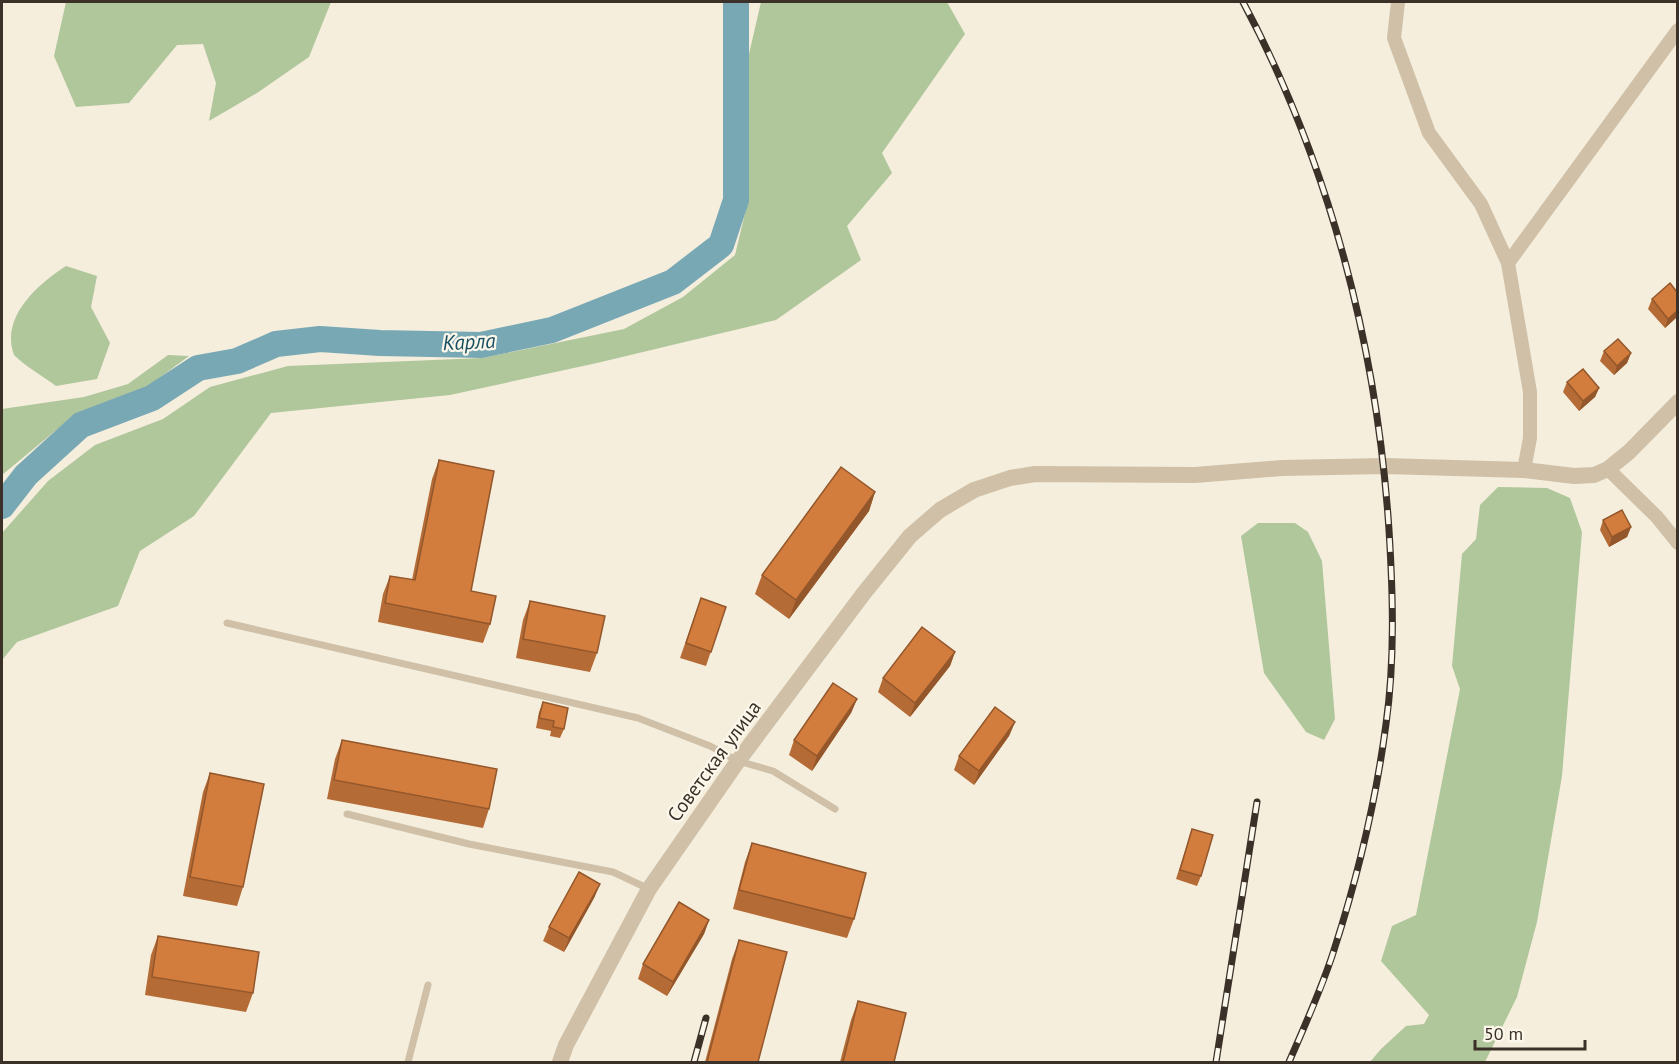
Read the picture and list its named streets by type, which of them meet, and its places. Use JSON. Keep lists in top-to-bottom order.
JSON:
{
  "streets": {
    "street": ["Советская улица"]
  },
  "water": ["Карла"],
  "scale_bar": "50 m"
}
